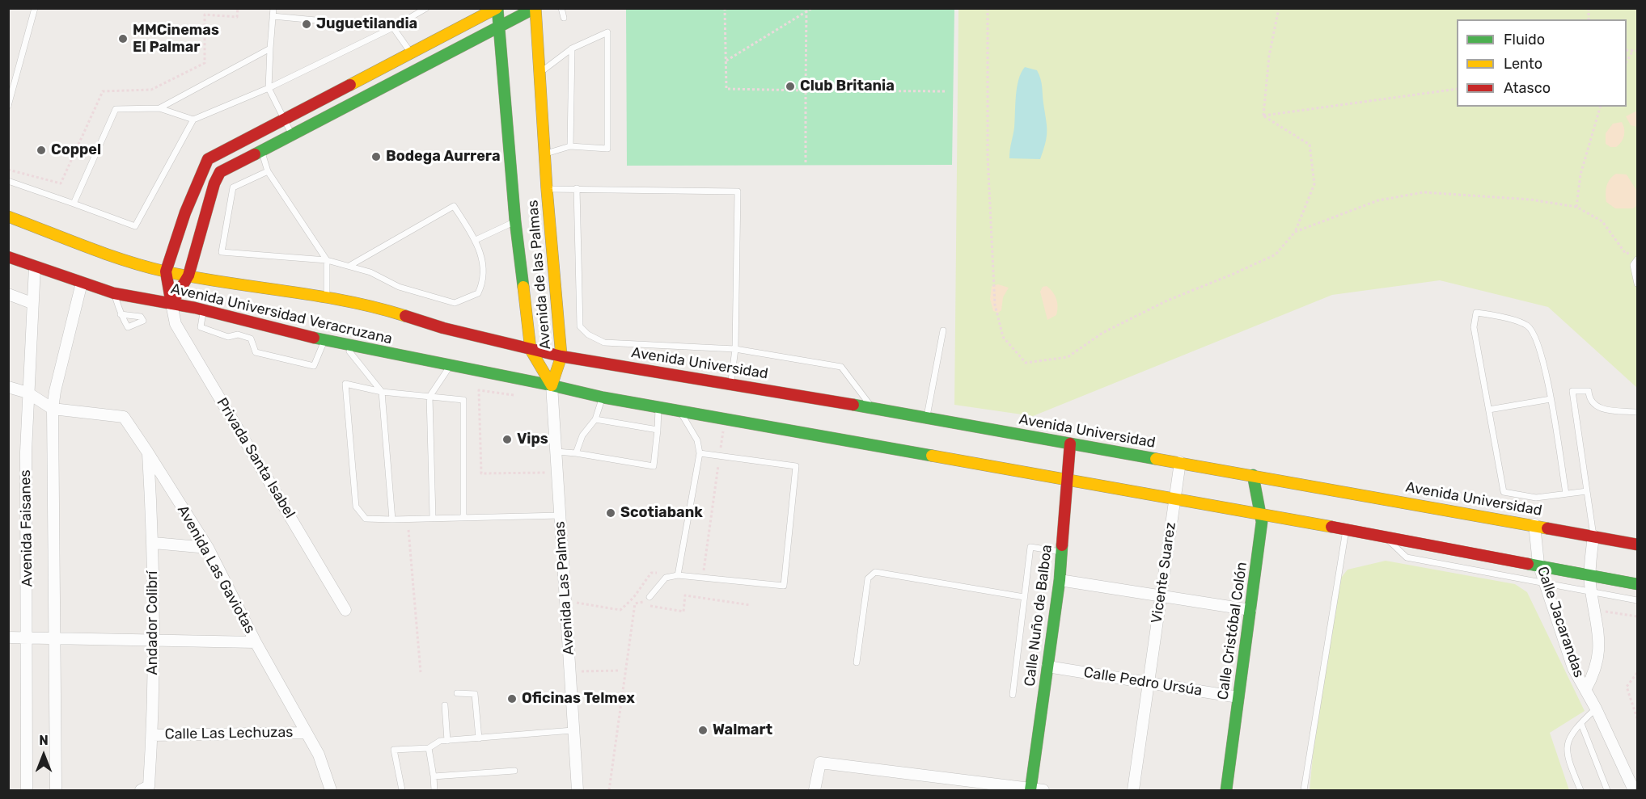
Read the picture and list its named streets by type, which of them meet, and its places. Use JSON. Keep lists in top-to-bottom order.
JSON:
{
  "streets": {
    "main road": [
      "Avenida de las Palmas",
      "Avenida Universidad Veracruzana",
      "Avenida Universidad",
      "Calle Nuño de Balboa",
      "Calle Cristóbal Colón"
    ],
    "street": [
      "Privada Santa Isabel",
      "Avenida Faisanes",
      "Avenida Las Gaviotas",
      "Vicente Suarez",
      "Avenida Las Palmas",
      "Calle Jacarandas",
      "Andador Colibrí",
      "Calle Pedro Ursúa",
      "Calle Las Lechuzas"
    ]
  },
  "crossings": [
    ["Avenida de las Palmas", "Avenida Universidad Veracruzana"],
    ["Avenida de las Palmas", "Avenida Universidad"],
    ["Avenida de las Palmas", "Avenida Las Palmas"],
    ["Avenida Universidad Veracruzana", "Avenida Universidad"],
    ["Avenida Universidad Veracruzana", "Privada Santa Isabel"],
    ["Avenida Universidad Veracruzana", "Avenida Faisanes"],
    ["Avenida Universidad Veracruzana", "Avenida Las Palmas"],
    ["Avenida Universidad", "Vicente Suarez"],
    ["Avenida Universidad", "Calle Nuño de Balboa"],
    ["Avenida Universidad", "Calle Jacarandas"],
    ["Avenida Universidad", "Calle Cristóbal Colón"],
    ["Avenida Faisanes", "Avenida Las Gaviotas"],
    ["Avenida Las Gaviotas", "Andador Colibrí"],
    ["Avenida Las Gaviotas", "Calle Las Lechuzas"],
    ["Vicente Suarez", "Calle Pedro Ursúa"],
    ["Calle Nuño de Balboa", "Calle Pedro Ursúa"],
    ["Andador Colibrí", "Calle Las Lechuzas"],
    ["Calle Cristóbal Colón", "Calle Pedro Ursúa"]
  ],
  "places": [
    "Juguetilandia",
    "MMCinemas El Palmar",
    "Club Britania",
    "Coppel",
    "Bodega Aurrera",
    "Vips",
    "Scotiabank",
    "Oficinas Telmex",
    "Walmart"
  ],
  "legend": ["Fluido", "Lento", "Atasco"],
  "north": "top"
}
